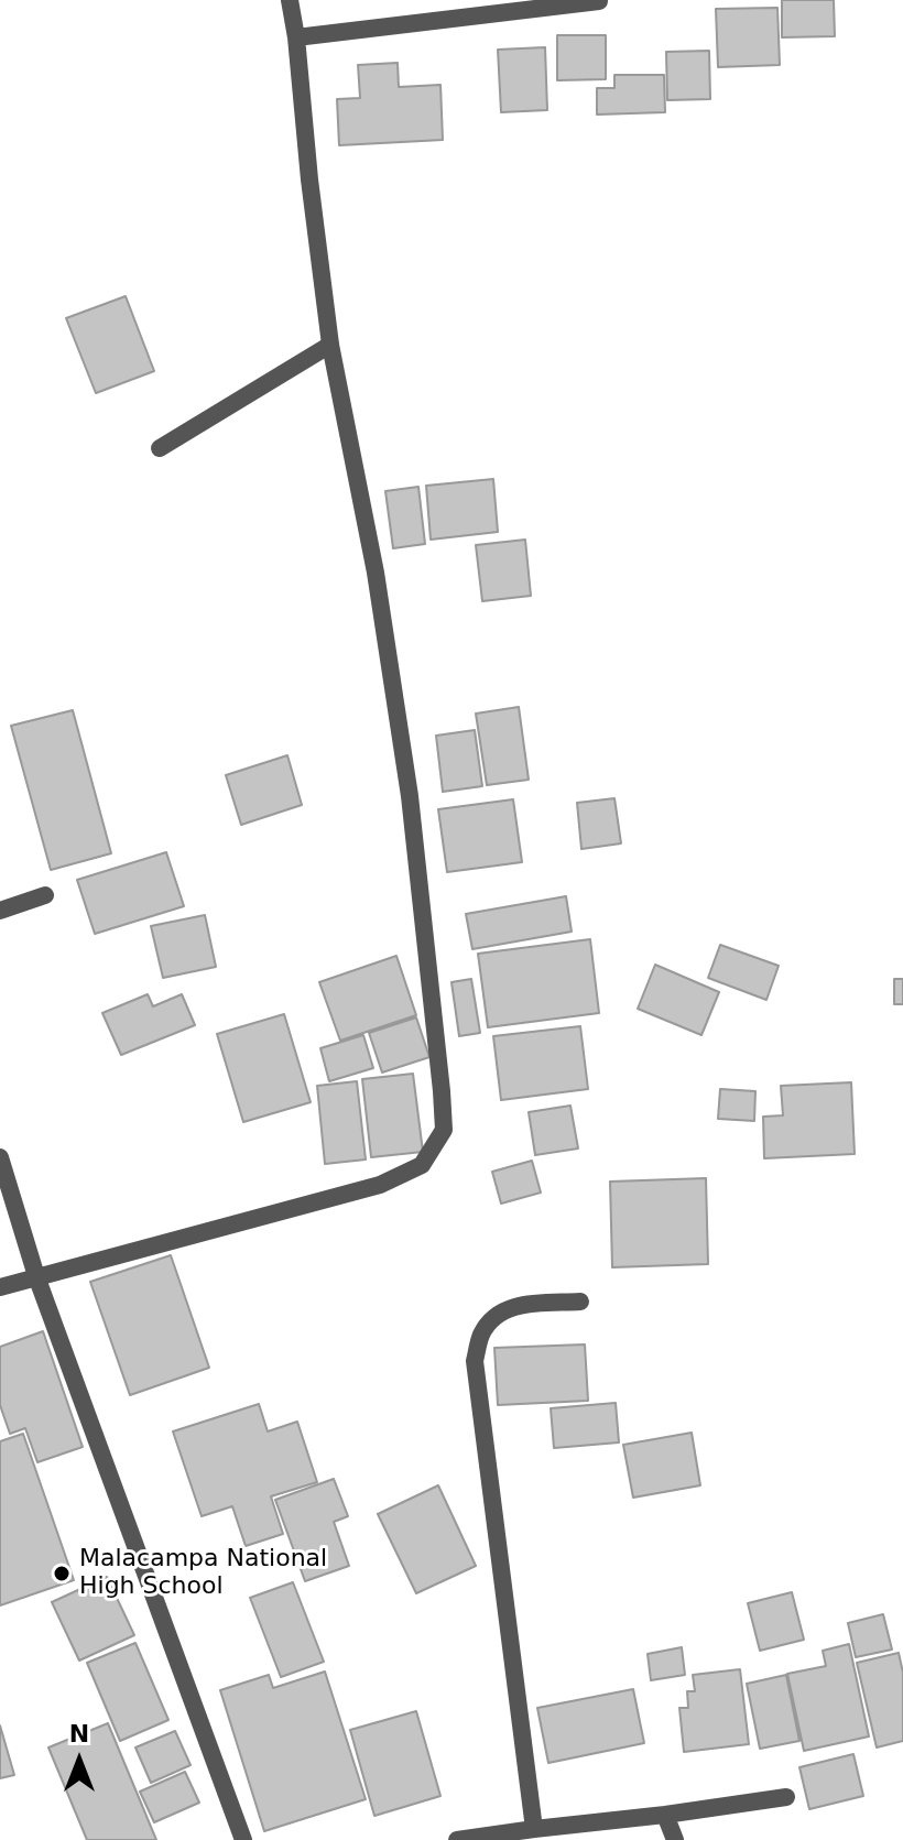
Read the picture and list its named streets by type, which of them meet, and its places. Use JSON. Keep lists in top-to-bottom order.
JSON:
{
  "places": ["Malacampa National High School"],
  "north": "top"
}
